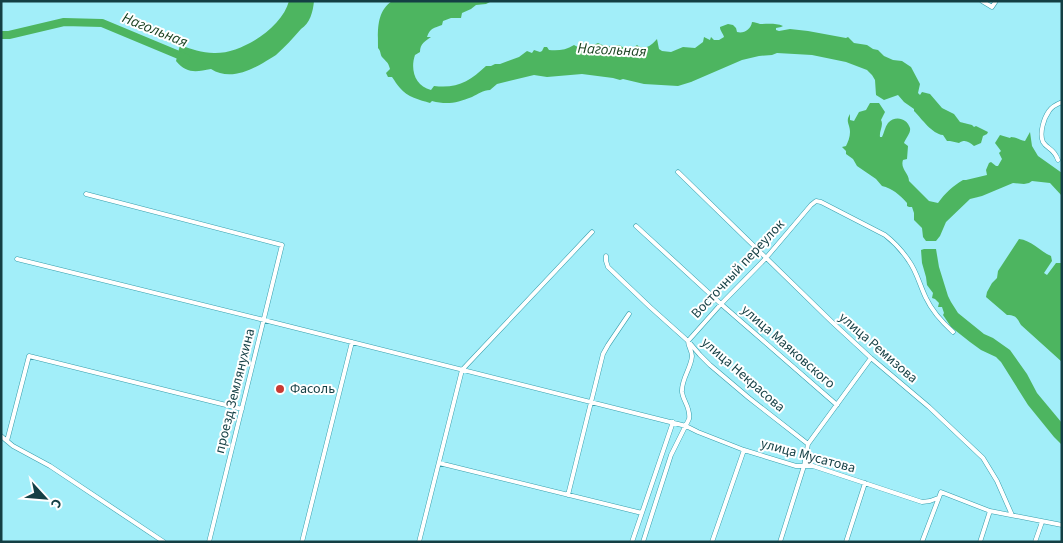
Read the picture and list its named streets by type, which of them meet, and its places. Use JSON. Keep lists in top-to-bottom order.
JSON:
{
  "streets": {
    "street": [
      "Восточный переулок",
      "улица Маяковского",
      "улица Ремизова",
      "улица Некрасова",
      "проезд Землянухина",
      "улица Мусатова"
    ]
  },
  "crossings": [
    ["Восточный переулок", "улица Маяковского"],
    ["Восточный переулок", "улица Ремизова"],
    ["Восточный переулок", "улица Некрасова"],
    ["проезд Землянухина", "улица Мусатова"]
  ],
  "water": ["Нагольная"],
  "places": ["Фасоль"],
  "north": "bottom right"
}
